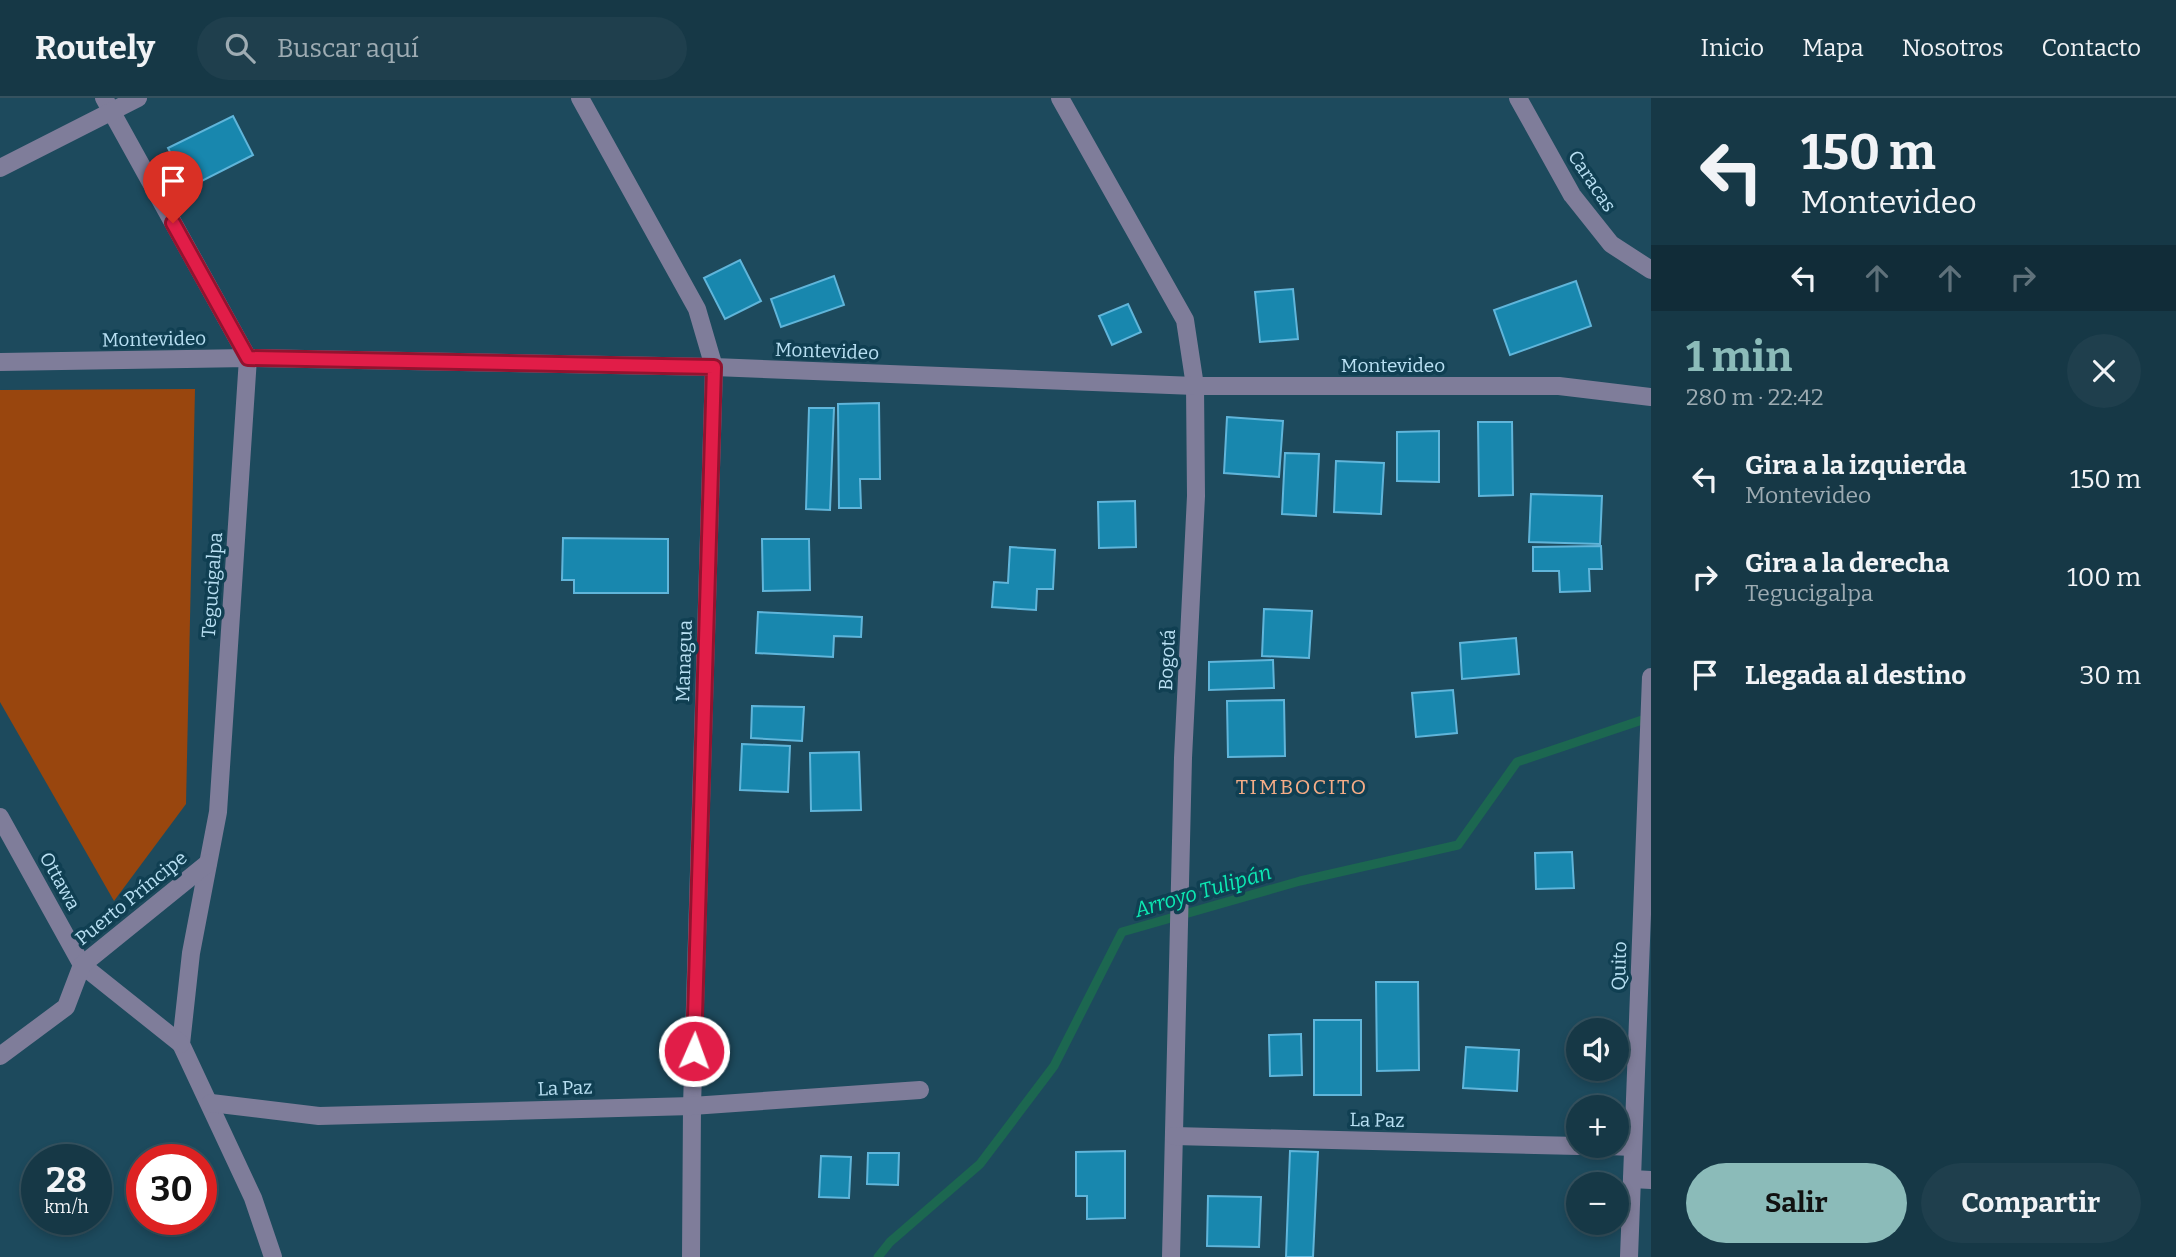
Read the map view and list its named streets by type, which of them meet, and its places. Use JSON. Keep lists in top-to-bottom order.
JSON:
{
  "streets": {
    "street": [
      "Caracas",
      "Montevideo",
      "Tegucigalpa",
      "Bogotá",
      "Managua",
      "Ottawa",
      "Puerto Príncipe",
      "Quito",
      "La Paz"
    ]
  },
  "crossings": [
    ["Montevideo", "Tegucigalpa"],
    ["Montevideo", "Bogotá"],
    ["Montevideo", "Managua"],
    ["Tegucigalpa", "Puerto Príncipe"],
    ["Bogotá", "La Paz"],
    ["Managua", "La Paz"],
    ["Ottawa", "Puerto Príncipe"]
  ],
  "districts": ["TIMBOCITO"],
  "water": ["Arroyo Tulipán"],
  "page": {
    "header": "Routely",
    "search": "Buscar aquí",
    "nav": [
      "Inicio",
      "Mapa",
      "Nosotros",
      "Contacto"
    ],
    "turn": ["150 m", "Montevideo"],
    "heading": ["1 min", "280 m · 22:42"],
    "list": [
      {
        "name": "Gira a la izquierda",
        "note": "Montevideo",
        "value": "150 m"
      },
      {
        "name": "Gira a la derecha",
        "note": "Tegucigalpa",
        "value": "100 m"
      },
      {
        "name": "Llegada al destino",
        "value": "30 m"
      }
    ],
    "map_buttons": ["+", "−"],
    "speed": "28 km/h",
    "limit": "30",
    "buttons": ["Salir", "Compartir"]
  }
}
